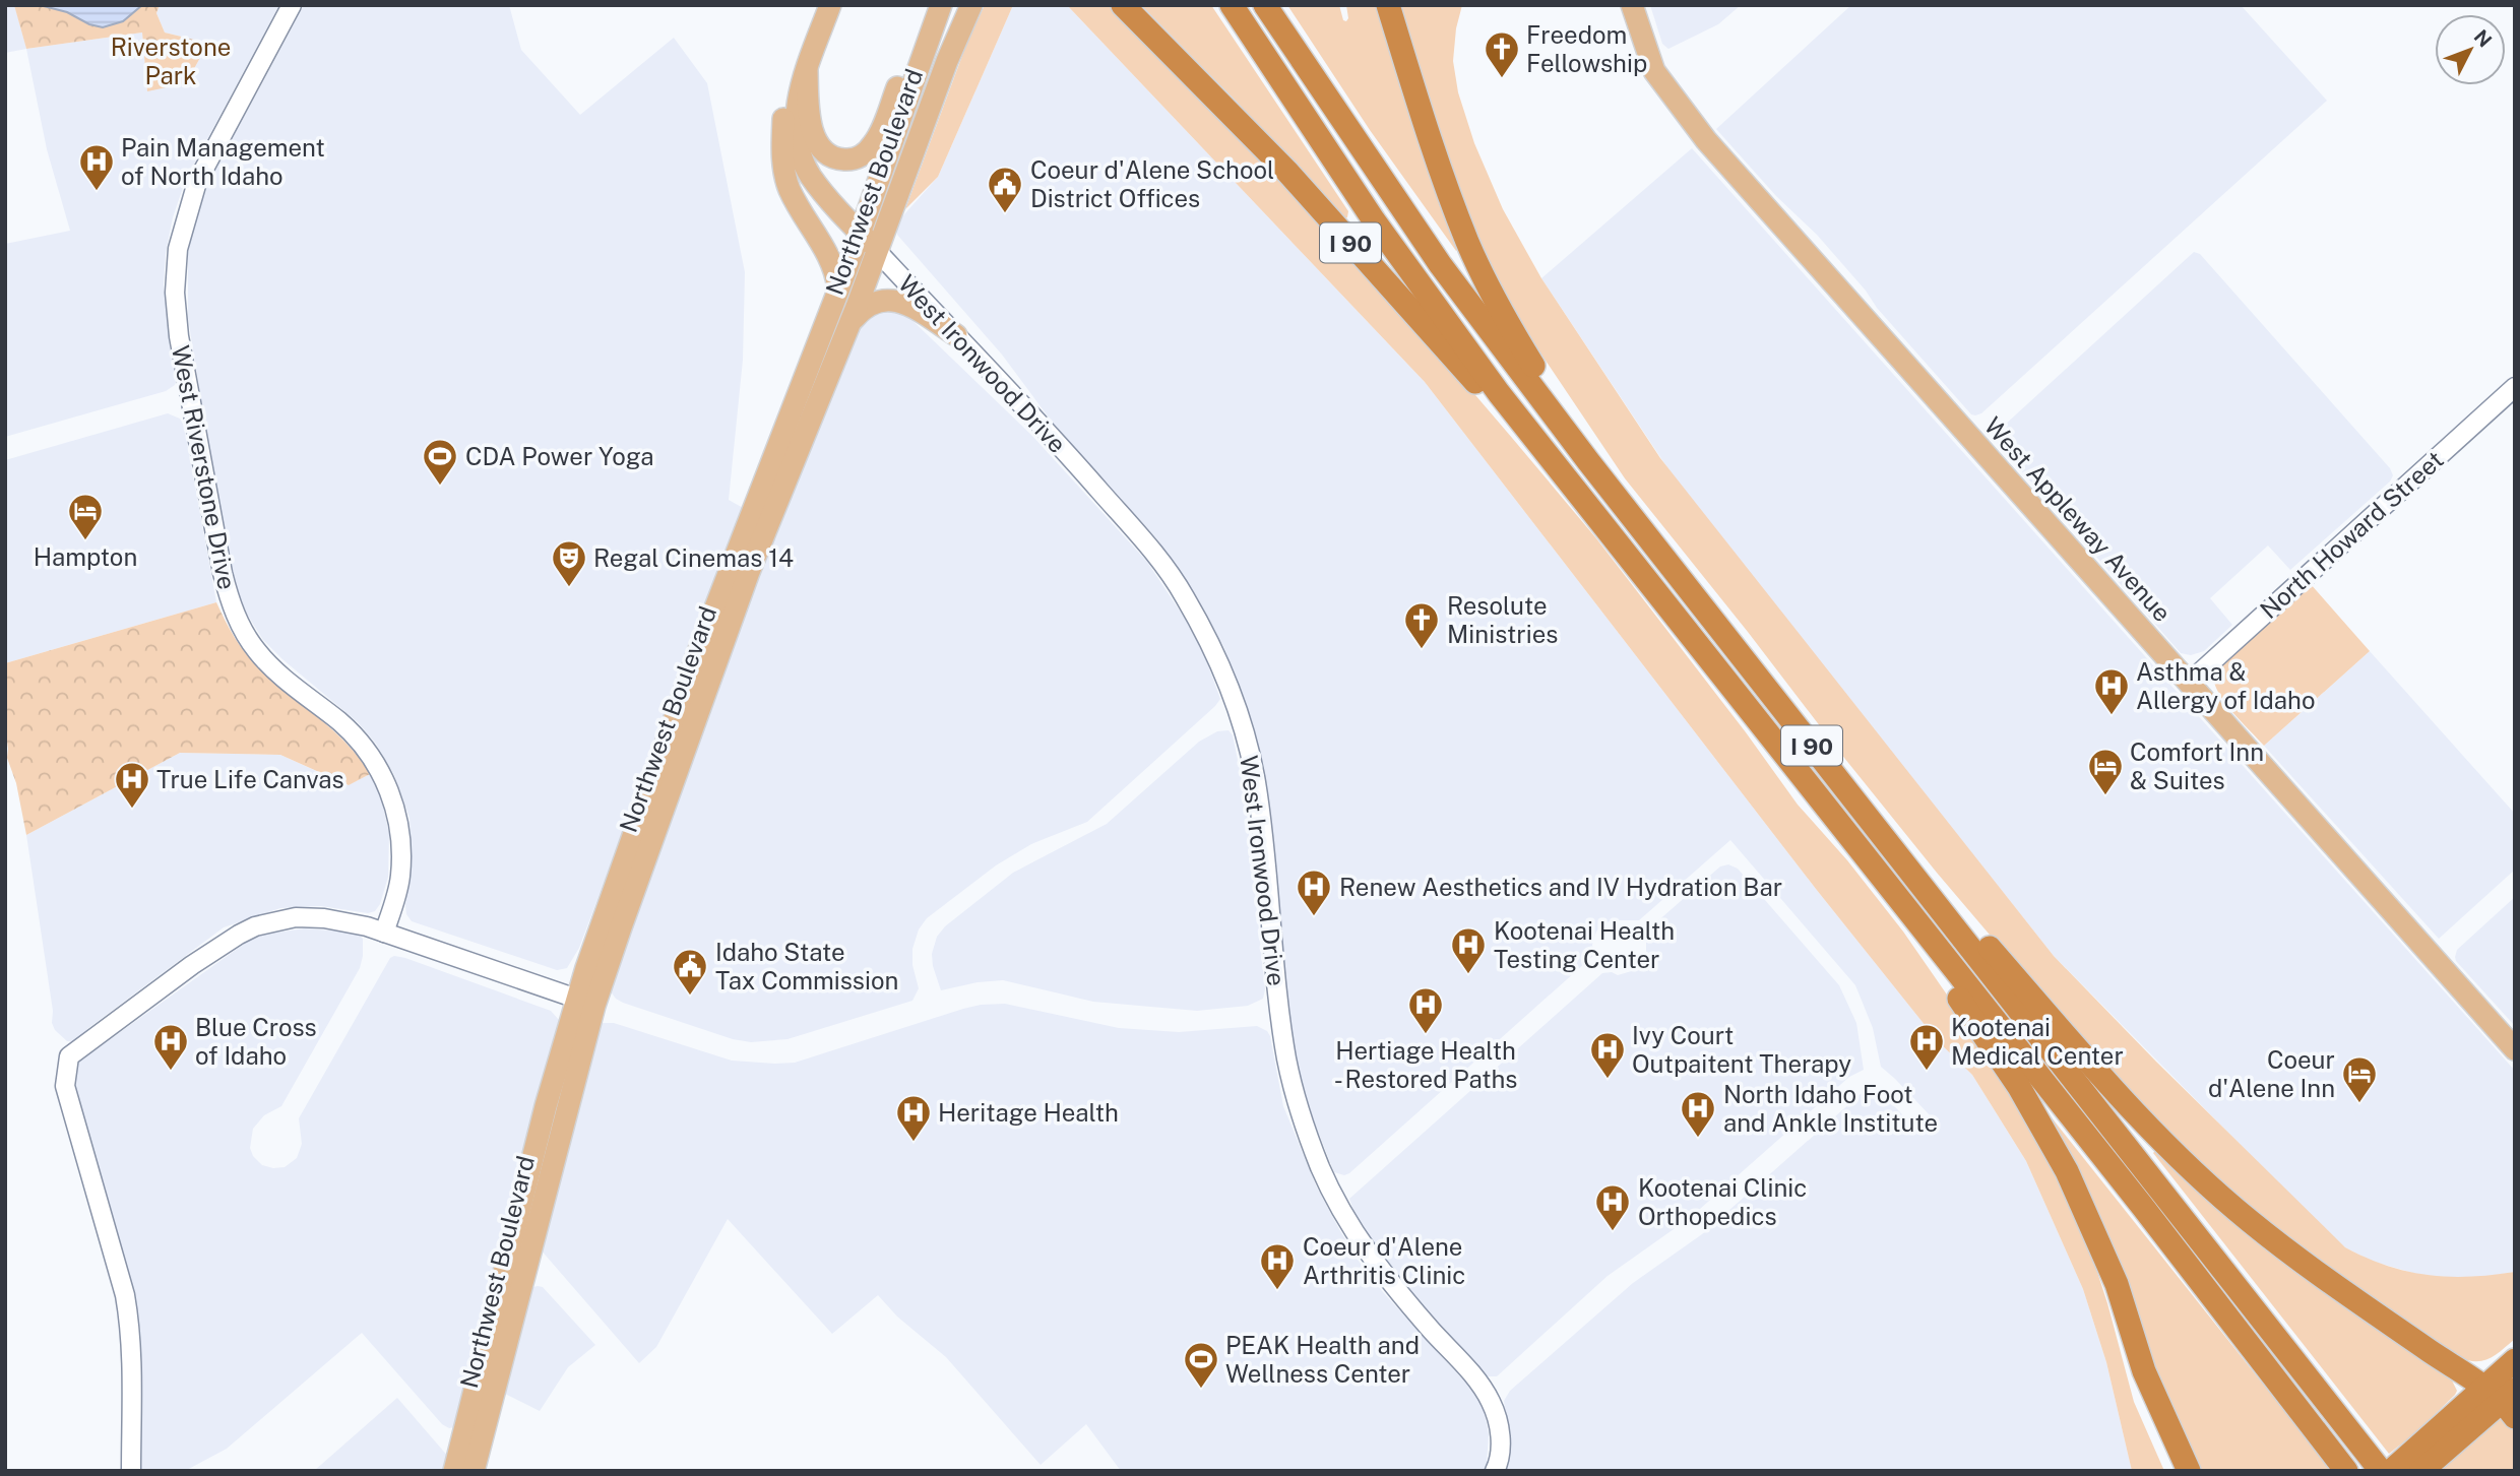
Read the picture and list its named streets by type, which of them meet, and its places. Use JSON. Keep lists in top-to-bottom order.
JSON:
{
  "streets": {
    "highway": ["I 90"],
    "main road": ["Northwest Boulevard", "West Appleway Avenue"],
    "street": ["West Ironwood Drive", "West Riverstone Drive", "North Howard Street"]
  },
  "crossings": [
    ["Northwest Boulevard", "West Ironwood Drive"],
    ["West Appleway Avenue", "North Howard Street"]
  ],
  "parks": ["Riverstone Park"],
  "places": {
    "church": ["Freedom Fellowship", "Resolute Ministries"],
    "hospital": [
      "Pain Management of North Idaho",
      "Asthma & Allergy of Idaho",
      "True Life Canvas",
      "Renew Aesthetics and IV Hydration Bar",
      "Kootenai Health Testing Center",
      "Hertiage Health - Restored Paths",
      "Blue Cross of Idaho",
      "Kootenai Medical Center",
      "Ivy Court Outpaitent Therapy",
      "North Idaho Foot and Ankle Institute",
      "Heritage Health",
      "Kootenai Clinic Orthopedics",
      "Coeur d'Alene Arthritis Clinic"
    ],
    "public building": ["Coeur d'Alene School District Offices", "Idaho State Tax Commission"],
    "sports": ["CDA Power Yoga", "PEAK Health and Wellness Center"],
    "hotel": ["Hampton", "Comfort Inn & Suites", "Coeur d'Alene Inn"],
    "theatre": ["Regal Cinemas 14"]
  },
  "north": "top right"
}
